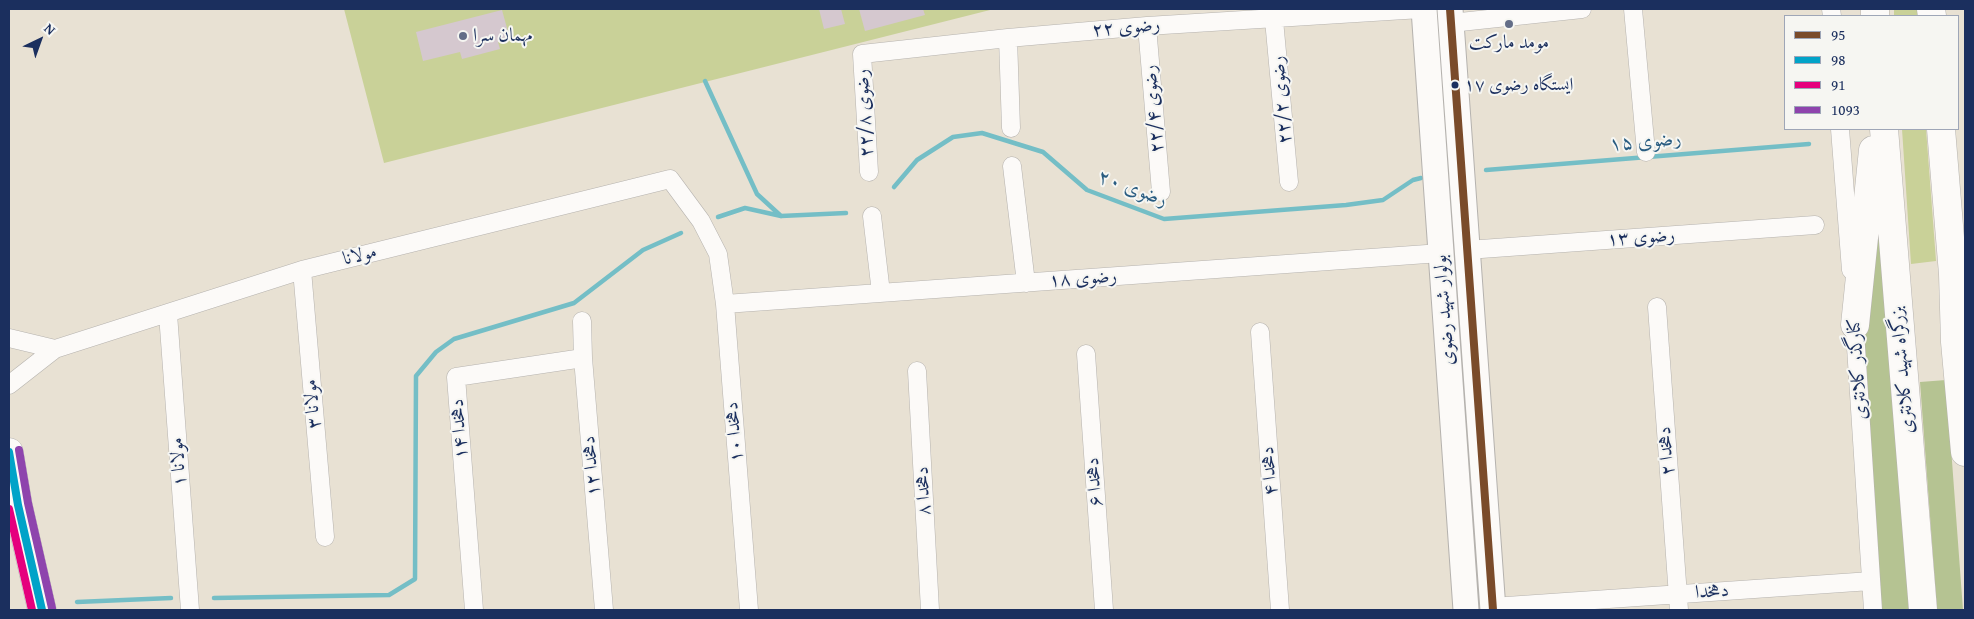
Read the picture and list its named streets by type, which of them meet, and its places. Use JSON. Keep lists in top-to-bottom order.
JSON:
{
  "streets": {
    "main road": ["بزرگراه شهید کلانتری"],
    "street": [
      "رضوی ۲۲",
      "رضوی ۲۲/۲",
      "رضوی ۲۲/۴",
      "رضوی ۲۲/۸",
      "رضوی ۱۳",
      "مولانا",
      "رضوی ۱۸",
      "بولوار شهید رضوی",
      "کنارگذر کلانتری",
      "مولانا ۳",
      "دهخدا ۱۴",
      "دهخدا ۱۰",
      "دهخدا ۲",
      "مولانا ۱",
      "دهخدا ۱۲",
      "دهخدا ۴",
      "دهخدا ۶",
      "دهخدا ۸",
      "دهخدا"
    ]
  },
  "crossings": [
    ["رضوی ۲۲", "رضوی ۲۲/۲"],
    ["رضوی ۲۲", "رضوی ۲۲/۴"],
    ["رضوی ۲۲", "رضوی ۲۲/۸"],
    ["رضوی ۲۲", "بولوار شهید رضوی"],
    ["رضوی ۱۳", "بولوار شهید رضوی"],
    ["مولانا", "مولانا ۳"],
    ["مولانا", "دهخدا ۱۰"],
    ["مولانا", "مولانا ۱"],
    ["رضوی ۱۸", "بولوار شهید رضوی"],
    ["رضوی ۱۸", "دهخدا ۱۰"],
    ["بولوار شهید رضوی", "دهخدا"],
    ["کنارگذر کلانتری", "دهخدا"],
    ["دهخدا ۱۴", "دهخدا ۱۲"],
    ["دهخدا ۲", "دهخدا"]
  ],
  "water": ["رضوی ۱۵", "رضوی ۲۰"],
  "places": ["مومد مارکت", "مهمان سرا", "ایستگاه رضوی ۱۷"],
  "lines": [
    "transit line 95",
    "transit line 1093",
    "transit line 98",
    "transit line 91"
  ],
  "legend": [
    "95",
    "98",
    "91",
    "1093"
  ],
  "north": "top right"
}
